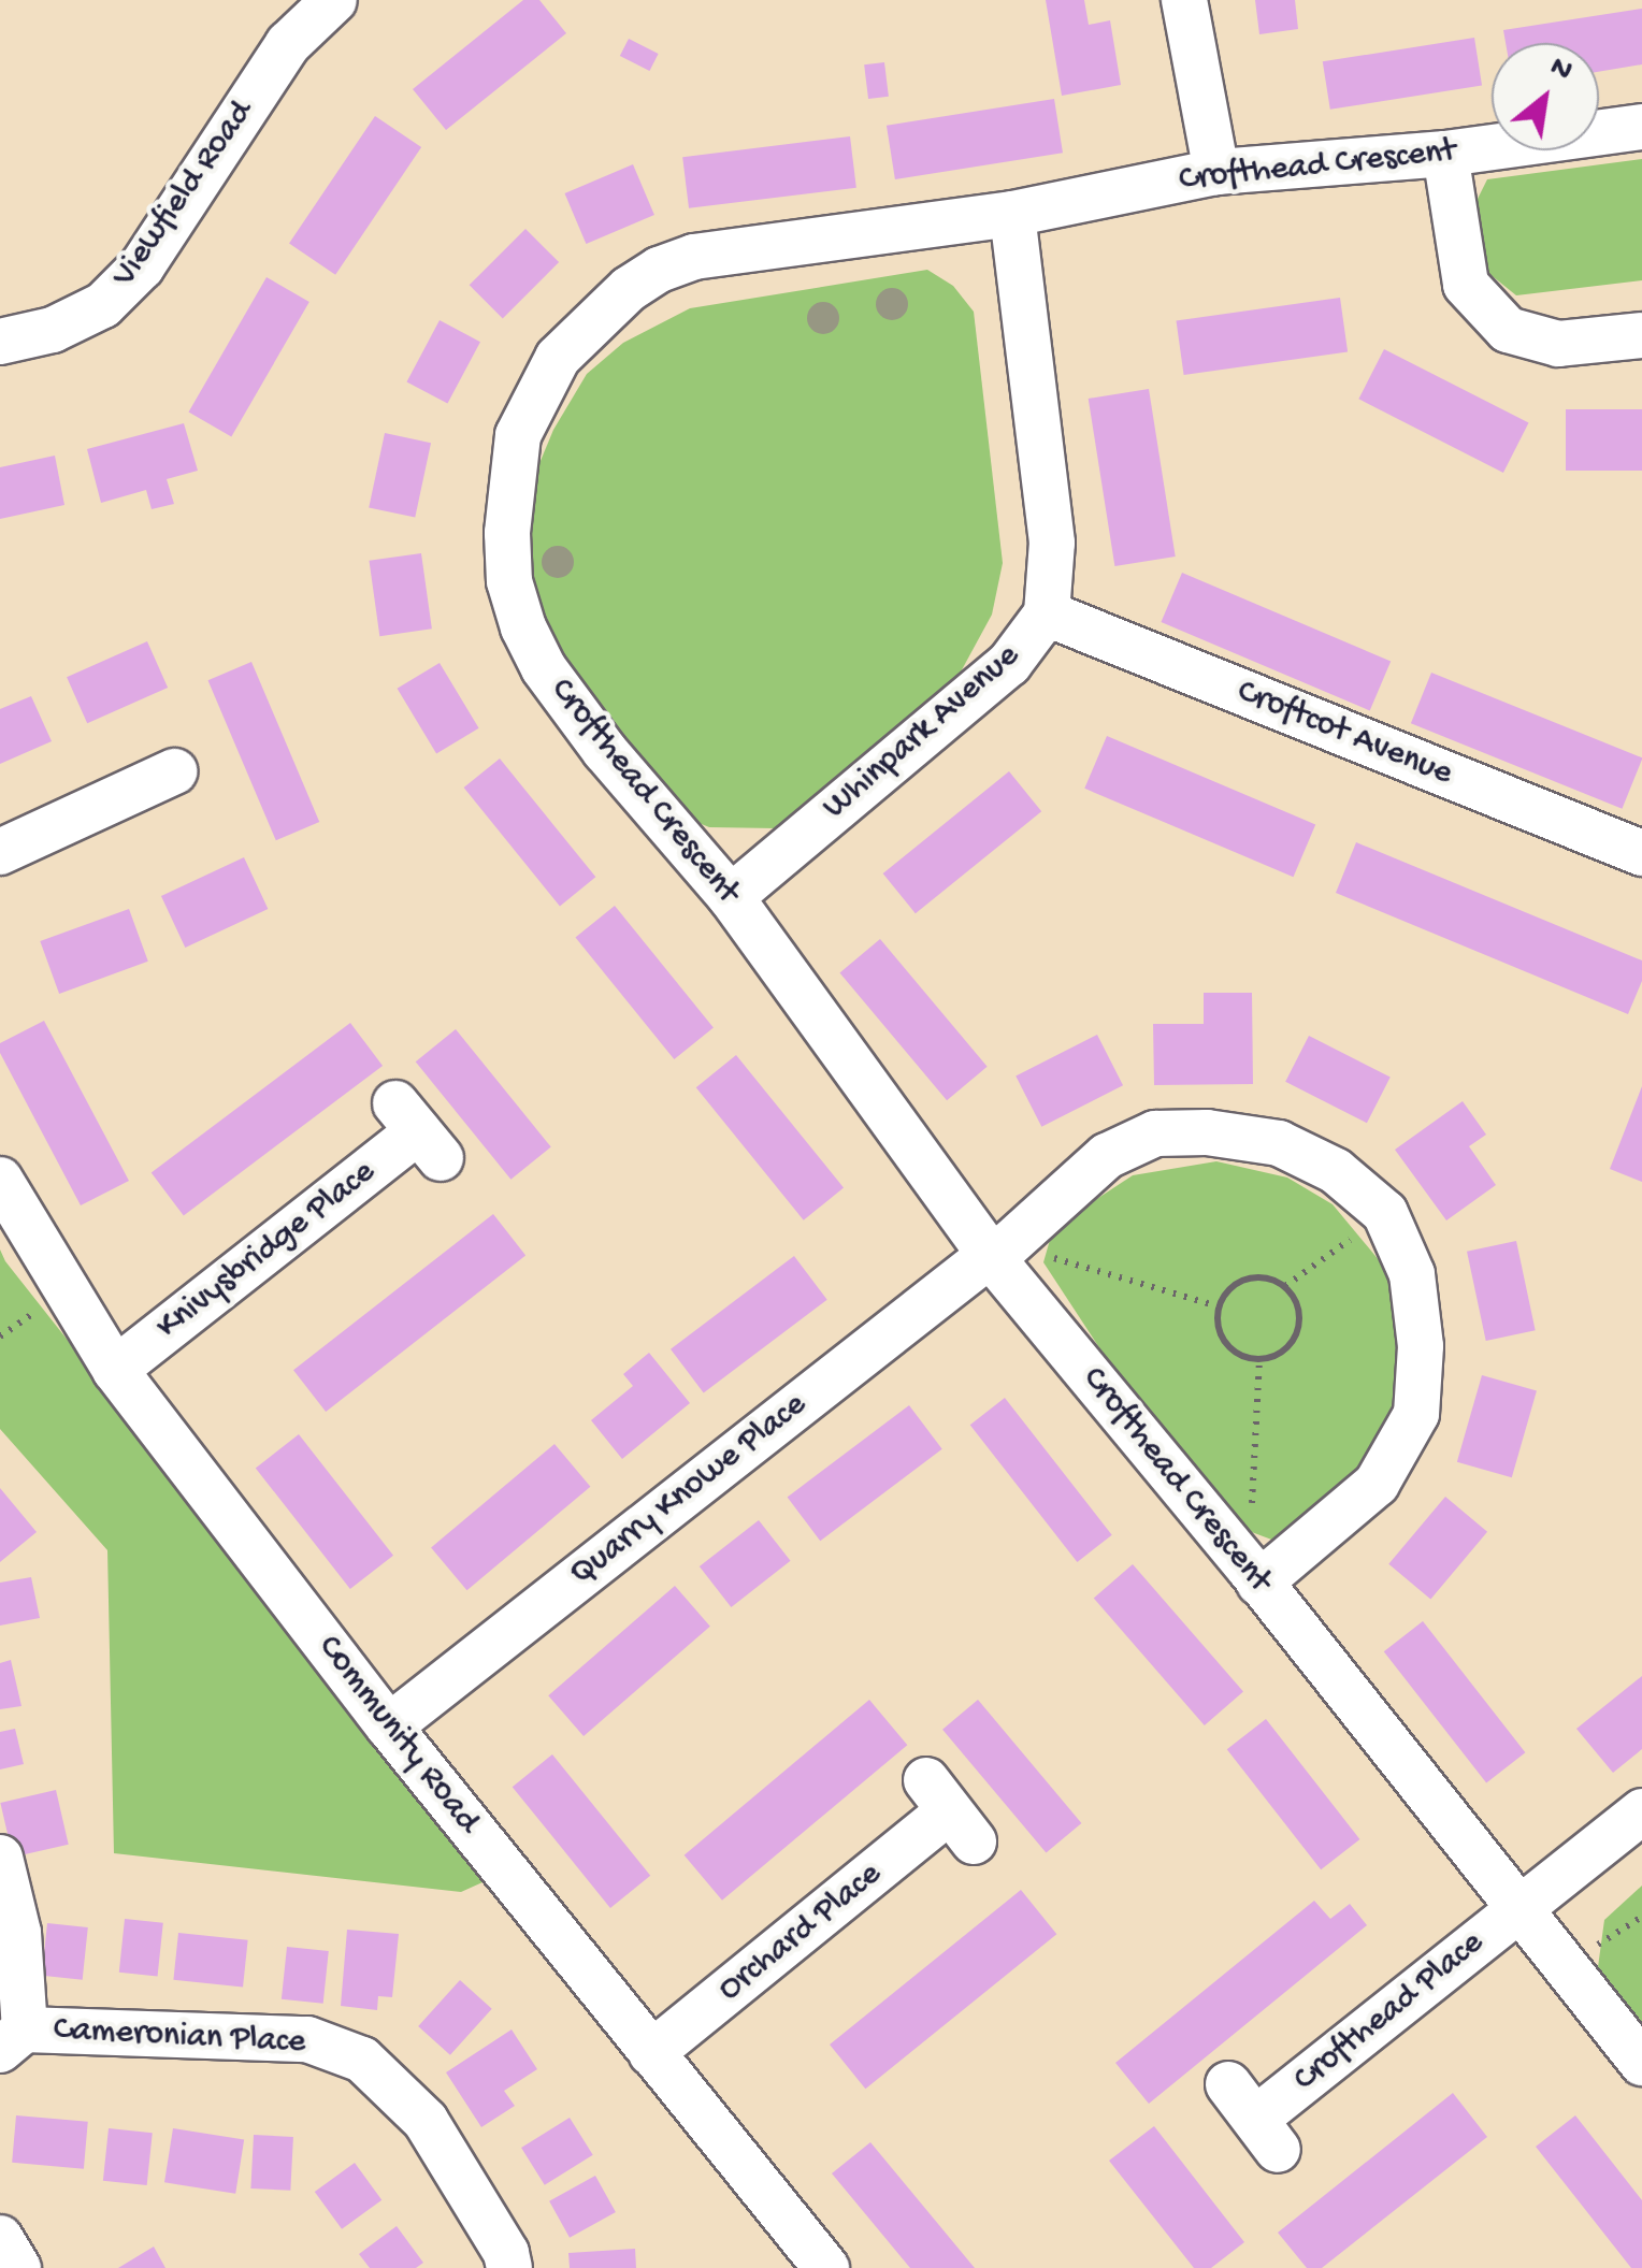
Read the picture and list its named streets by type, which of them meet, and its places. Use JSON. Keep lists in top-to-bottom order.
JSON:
{
  "streets": {
    "street": [
      "Crofthead Crescent",
      "Viewfield Road",
      "Whinpark Avenue",
      "Croftcot Avenue",
      "Knivysbridge Place",
      "Quarry Knowe Place",
      "Community Road",
      "Orchard Place",
      "Crofthead Place",
      "Cameronian Place"
    ]
  },
  "crossings": [
    ["Crofthead Crescent", "Whinpark Avenue"],
    ["Crofthead Crescent", "Quarry Knowe Place"],
    ["Crofthead Crescent", "Crofthead Place"],
    ["Whinpark Avenue", "Croftcot Avenue"],
    ["Knivysbridge Place", "Community Road"],
    ["Quarry Knowe Place", "Community Road"],
    ["Community Road", "Orchard Place"]
  ],
  "north": "top right"
}
